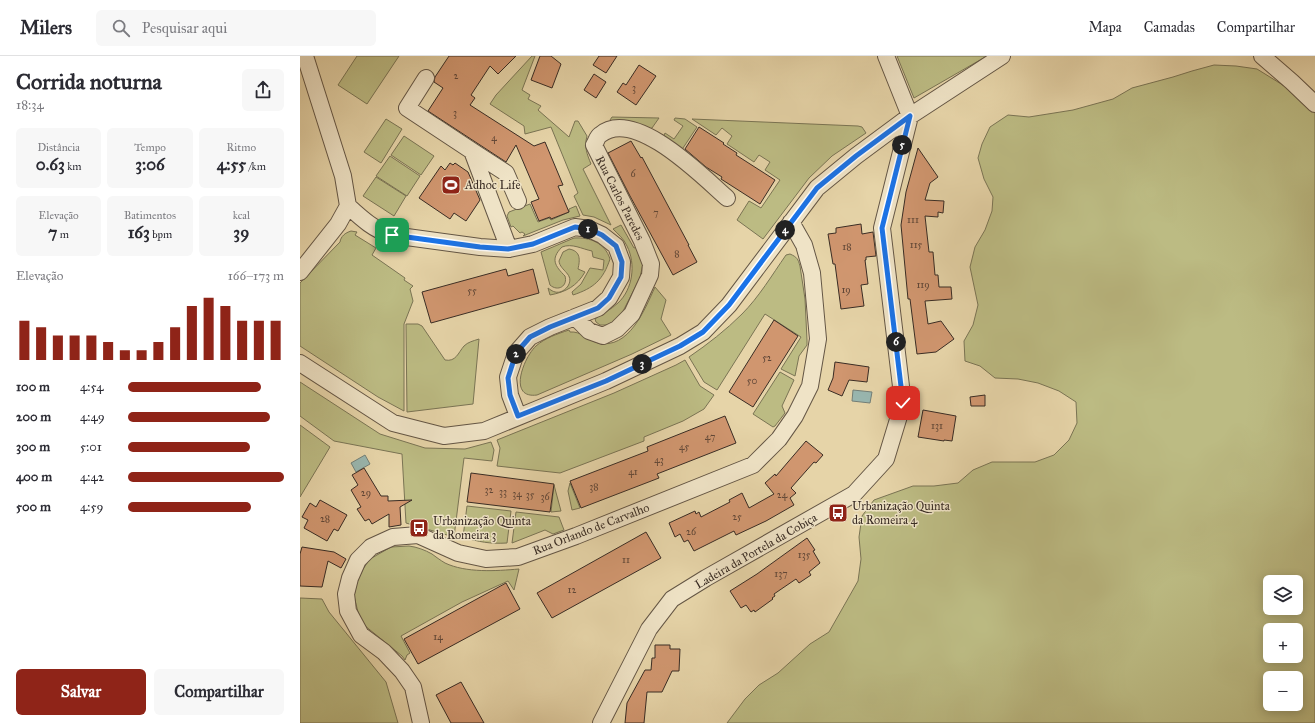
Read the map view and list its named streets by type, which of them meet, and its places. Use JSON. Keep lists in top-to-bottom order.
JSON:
{
  "streets": {
    "street": ["Rua Carlos Paredes", "Rua Orlando de Carvalho", "Ladeira da Portela da Cobiça"]
  },
  "places": {
    "sports": ["Adhoc Life"],
    "bus stop": ["Urbanização Quinta da Romeira 4", "Urbanização Quinta da Romeira 3"]
  },
  "house_numbers": [
    "2",
    "3",
    "3",
    "4",
    "6",
    "7",
    "111",
    "115",
    "18",
    "8",
    "119",
    "19",
    "55",
    "52",
    "50",
    "131",
    "47",
    "45",
    "43",
    "41",
    "38",
    "32",
    "33",
    "29",
    "34",
    "35",
    "24",
    "36",
    "25",
    "28",
    "26",
    "135",
    "11",
    "137",
    "12",
    "14"
  ],
  "page": {
    "header": "Milers",
    "search": "Pesquisar aqui",
    "nav": ["Mapa", "Camadas", "Compartilhar"],
    "heading": ["Corrida noturna", "18:34"],
    "stats": [
      ["Distância", "0.63 km"],
      ["Tempo", "3:06"],
      ["Ritmo", "4:55 /km"],
      ["Elevação", "7 m"],
      ["Batimentos", "163 bpm"],
      ["kcal", "39"]
    ],
    "pins": [
      "5",
      "1",
      "4",
      "6",
      "2",
      "3"
    ],
    "chart": ["Elevação", "166–173 m"],
    "list": [
      {
        "name": "100 m",
        "note": "4:54"
      },
      {
        "name": "200 m",
        "note": "4:49"
      },
      {
        "name": "300 m",
        "note": "5:01"
      },
      {
        "name": "400 m",
        "note": "4:42"
      },
      {
        "name": "500 m",
        "note": "4:59"
      }
    ],
    "map_buttons": ["+", "−"],
    "buttons": ["Salvar", "Compartilhar"]
  }
}
